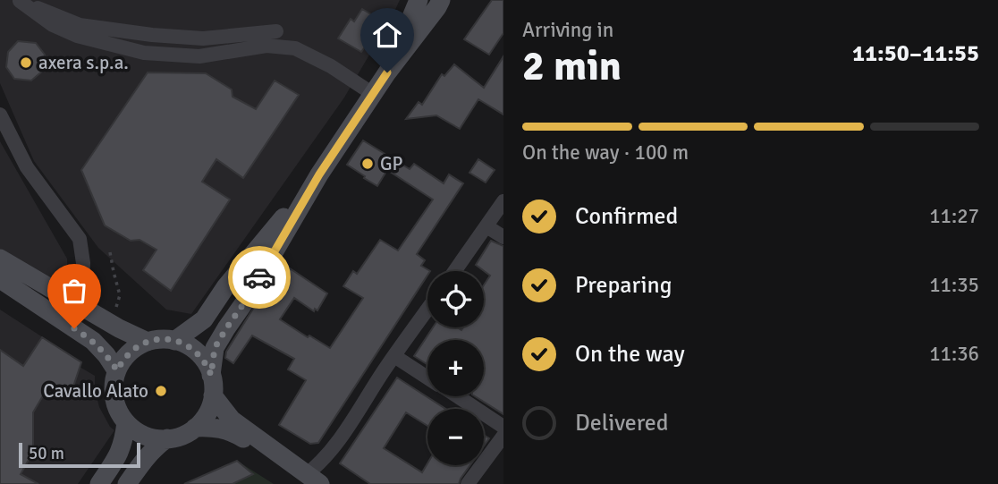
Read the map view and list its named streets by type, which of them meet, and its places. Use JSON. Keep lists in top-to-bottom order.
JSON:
{
  "places": ["axera s.p.a.", "GP", "Cavallo Alato"],
  "scale_bar": "50 m",
  "page": {
    "heading": ["2 min", "Arriving in", "11:50–11:55"],
    "bar": "On the way · 100 m",
    "list": [
      ["Confirmed", "11:27"],
      ["Preparing", "11:35"],
      ["On the way", "11:36"],
      "Delivered"
    ],
    "map_buttons": ["+", "−"],
    "scale": "50 m"
  }
}
